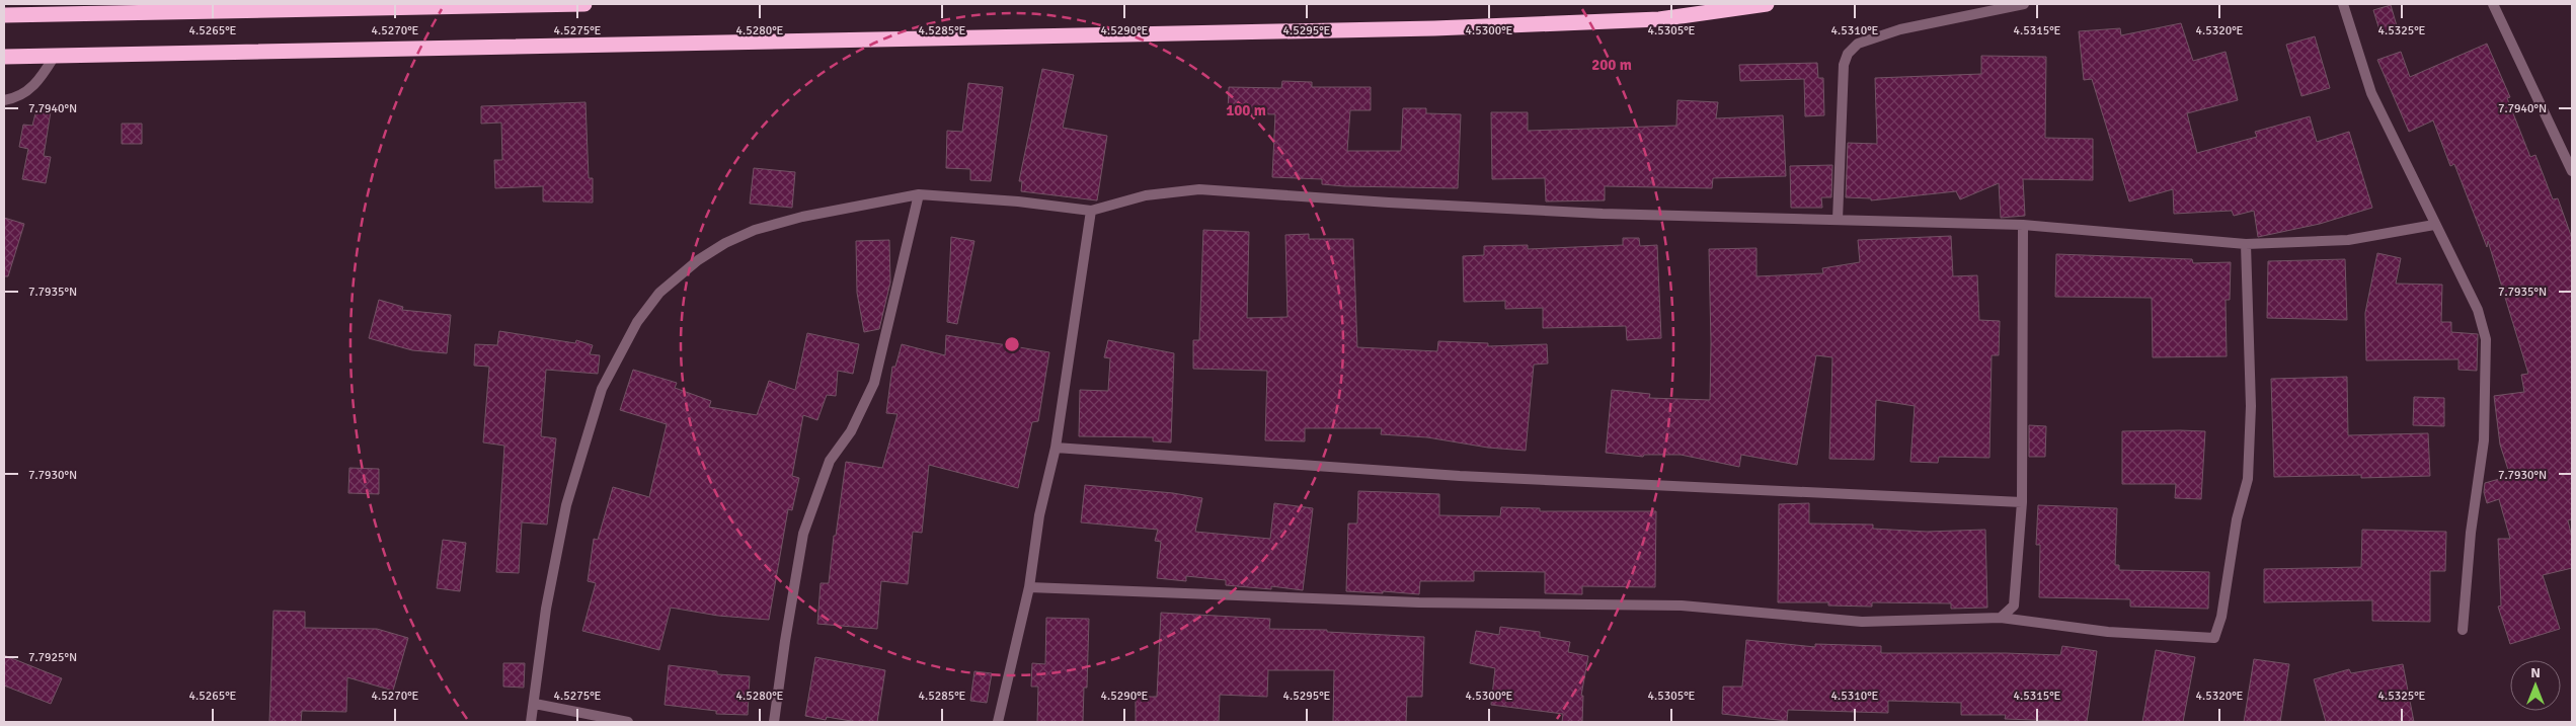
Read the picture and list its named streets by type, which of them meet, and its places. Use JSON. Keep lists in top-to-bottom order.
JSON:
{
  "north": "top",
  "coordinates": [
    "4.5265°E",
    "4.5270°E",
    "4.5275°E",
    "4.5280°E",
    "4.5285°E",
    "4.5290°E",
    "4.5295°E",
    "4.5300°E",
    "4.5305°E",
    "4.5310°E",
    "4.5315°E",
    "4.5320°E",
    "4.5325°E",
    "7.7940°N",
    "7.7935°N",
    "7.7930°N",
    "7.7925°N"
  ],
  "rings": ["200 m", "100 m"]
}
